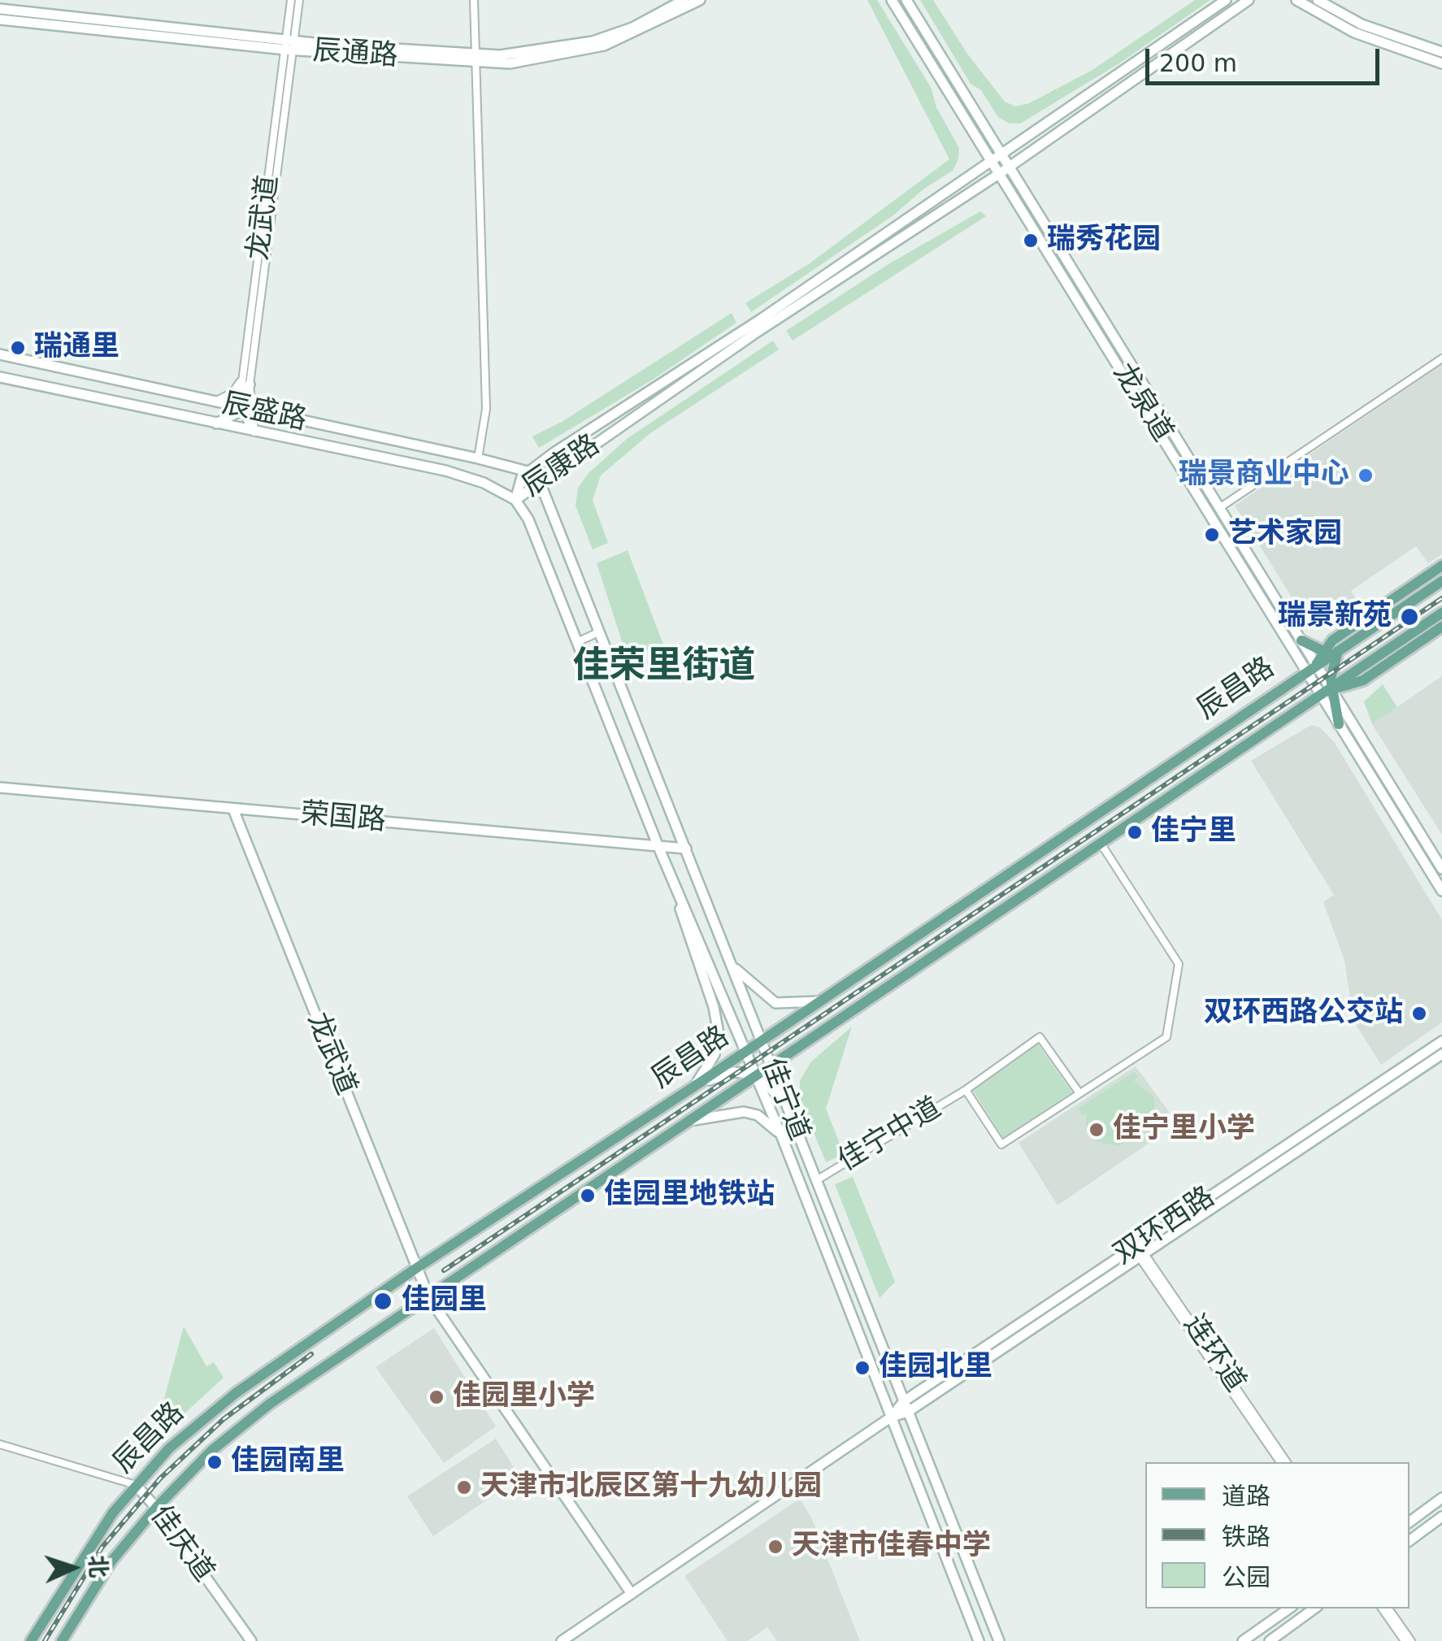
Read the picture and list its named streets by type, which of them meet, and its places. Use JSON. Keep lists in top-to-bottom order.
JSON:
{
  "streets": {
    "main road": ["辰昌路"],
    "street": [
      "辰通路",
      "龙武道",
      "龙泉道",
      "辰盛路",
      "辰康路",
      "荣国路",
      "佳宁道",
      "佳宁中道",
      "双环西路",
      "连环道",
      "佳庆道"
    ]
  },
  "crossings": [
    ["辰通路", "龙武道"],
    ["龙武道", "辰盛路"],
    ["龙武道", "辰昌路"],
    ["龙武道", "荣国路"],
    ["龙泉道", "辰康路"],
    ["辰盛路", "辰康路"],
    ["辰盛路", "佳宁道"],
    ["辰康路", "佳宁道"],
    ["辰昌路", "佳宁道"],
    ["辰昌路", "佳宁中道"],
    ["辰昌路", "佳庆道"],
    ["荣国路", "佳宁道"],
    ["佳宁道", "佳宁中道"],
    ["佳宁道", "双环西路"],
    ["双环西路", "连环道"]
  ],
  "districts": ["佳荣里街道"],
  "places": [
    "瑞秀花园",
    "瑞通里",
    "瑞景商业中心",
    "艺术家园",
    "瑞景新苑",
    "佳宁里",
    "双环西路公交站",
    "佳宁里小学",
    "佳园里地铁站",
    "佳园里",
    "佳园北里",
    "佳园里小学",
    "佳园南里",
    "天津市北辰区第十九幼儿园",
    "天津市佳春中学"
  ],
  "legend": ["道路", "铁路", "公园"],
  "scale_bar": "200 m",
  "north": "right"
}
